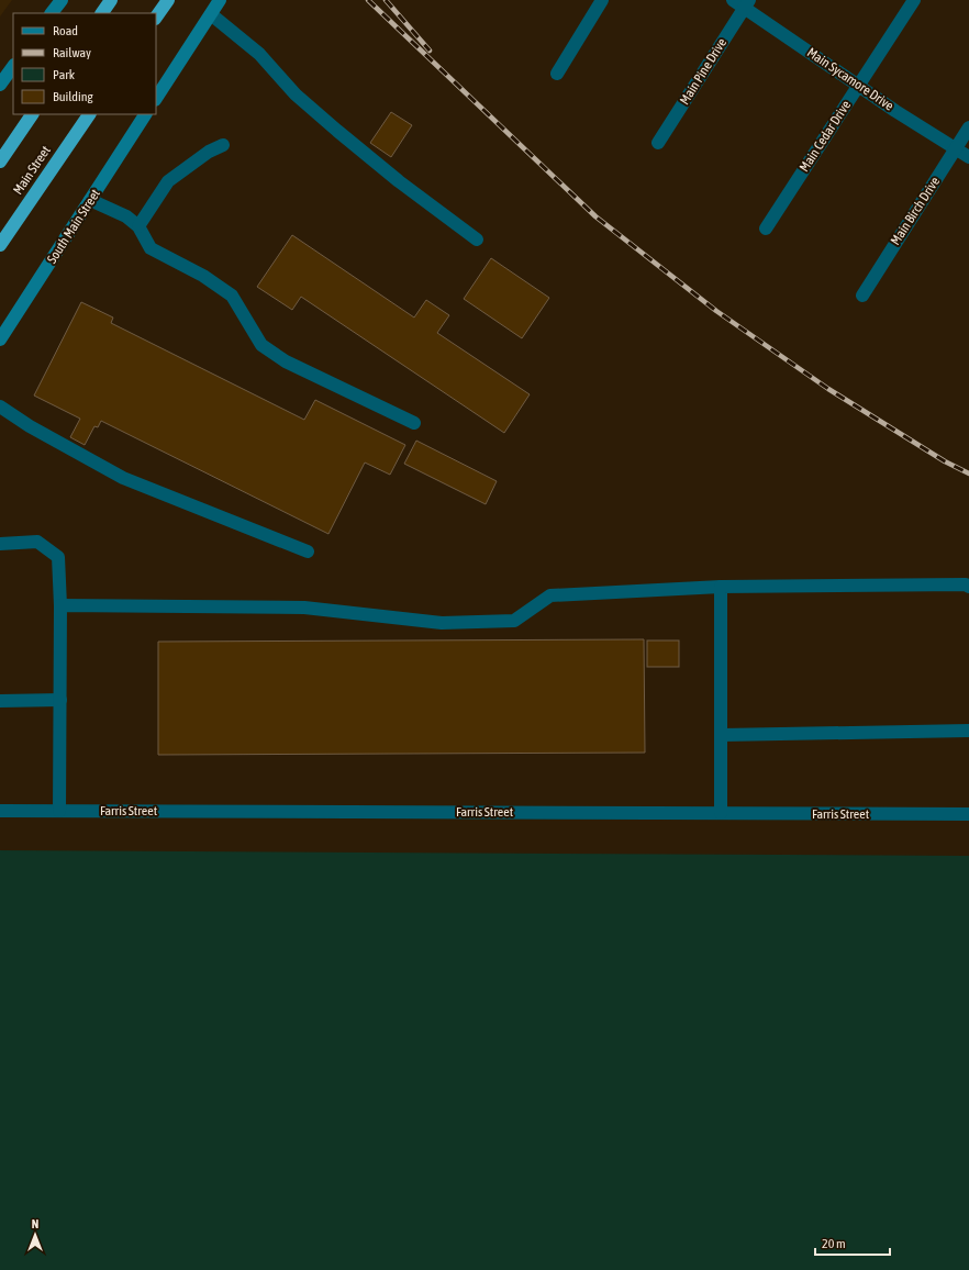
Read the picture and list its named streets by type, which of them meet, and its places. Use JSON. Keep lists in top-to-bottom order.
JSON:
{
  "streets": {
    "highway": ["Main Street"],
    "main road": ["South Main Street"],
    "lane": [
      "Main Pine Drive",
      "Main Sycamore Drive",
      "Main Cedar Drive",
      "Main Birch Drive",
      "Farris Street"
    ]
  },
  "crossings": [
    ["Main Pine Drive", "Main Sycamore Drive"],
    ["Main Sycamore Drive", "Main Cedar Drive"],
    ["Main Sycamore Drive", "Main Birch Drive"]
  ],
  "legend": [
    "Road",
    "Railway",
    "Park",
    "Building"
  ],
  "scale_bar": "20 m",
  "north": "top"
}
